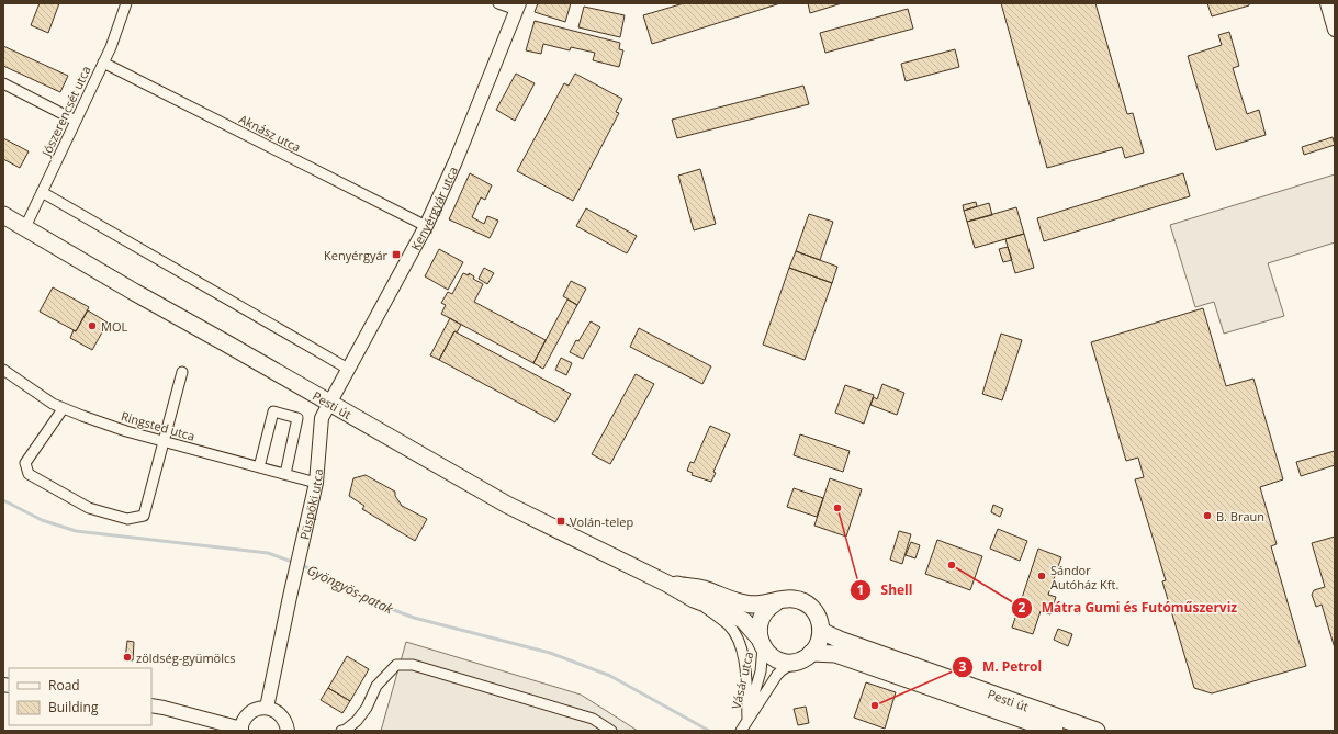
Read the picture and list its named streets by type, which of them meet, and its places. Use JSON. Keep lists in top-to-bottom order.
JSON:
{
  "streets": {
    "main road": ["Pesti út"],
    "street": [
      "Jószerencsét utca",
      "Aknász utca",
      "Kenyérgyár utca",
      "Ringsted utca",
      "Püspöki utca",
      "Vásár utca"
    ]
  },
  "crossings": [
    ["Jószerencsét utca", "Aknász utca"],
    ["Jószerencsét utca", "Pesti út"],
    ["Aknász utca", "Kenyérgyár utca"],
    ["Kenyérgyár utca", "Pesti út"],
    ["Kenyérgyár utca", "Püspöki utca"],
    ["Pesti út", "Püspöki utca"],
    ["Pesti út", "Vásár utca"],
    ["Ringsted utca", "Püspöki utca"]
  ],
  "water": ["Gyöngyös-patak"],
  "places": {
    "transit": ["Kenyérgyár", "Volán-telep"],
    "other": [
      "MOL",
      "Shell",
      "B. Braun",
      "Mátra Gumi és Futóműszerviz",
      "Sándor Autóház Kft.",
      "zöldség-gyümölcs",
      "M. Petrol"
    ]
  },
  "legend": ["Road", "Building"]
}
